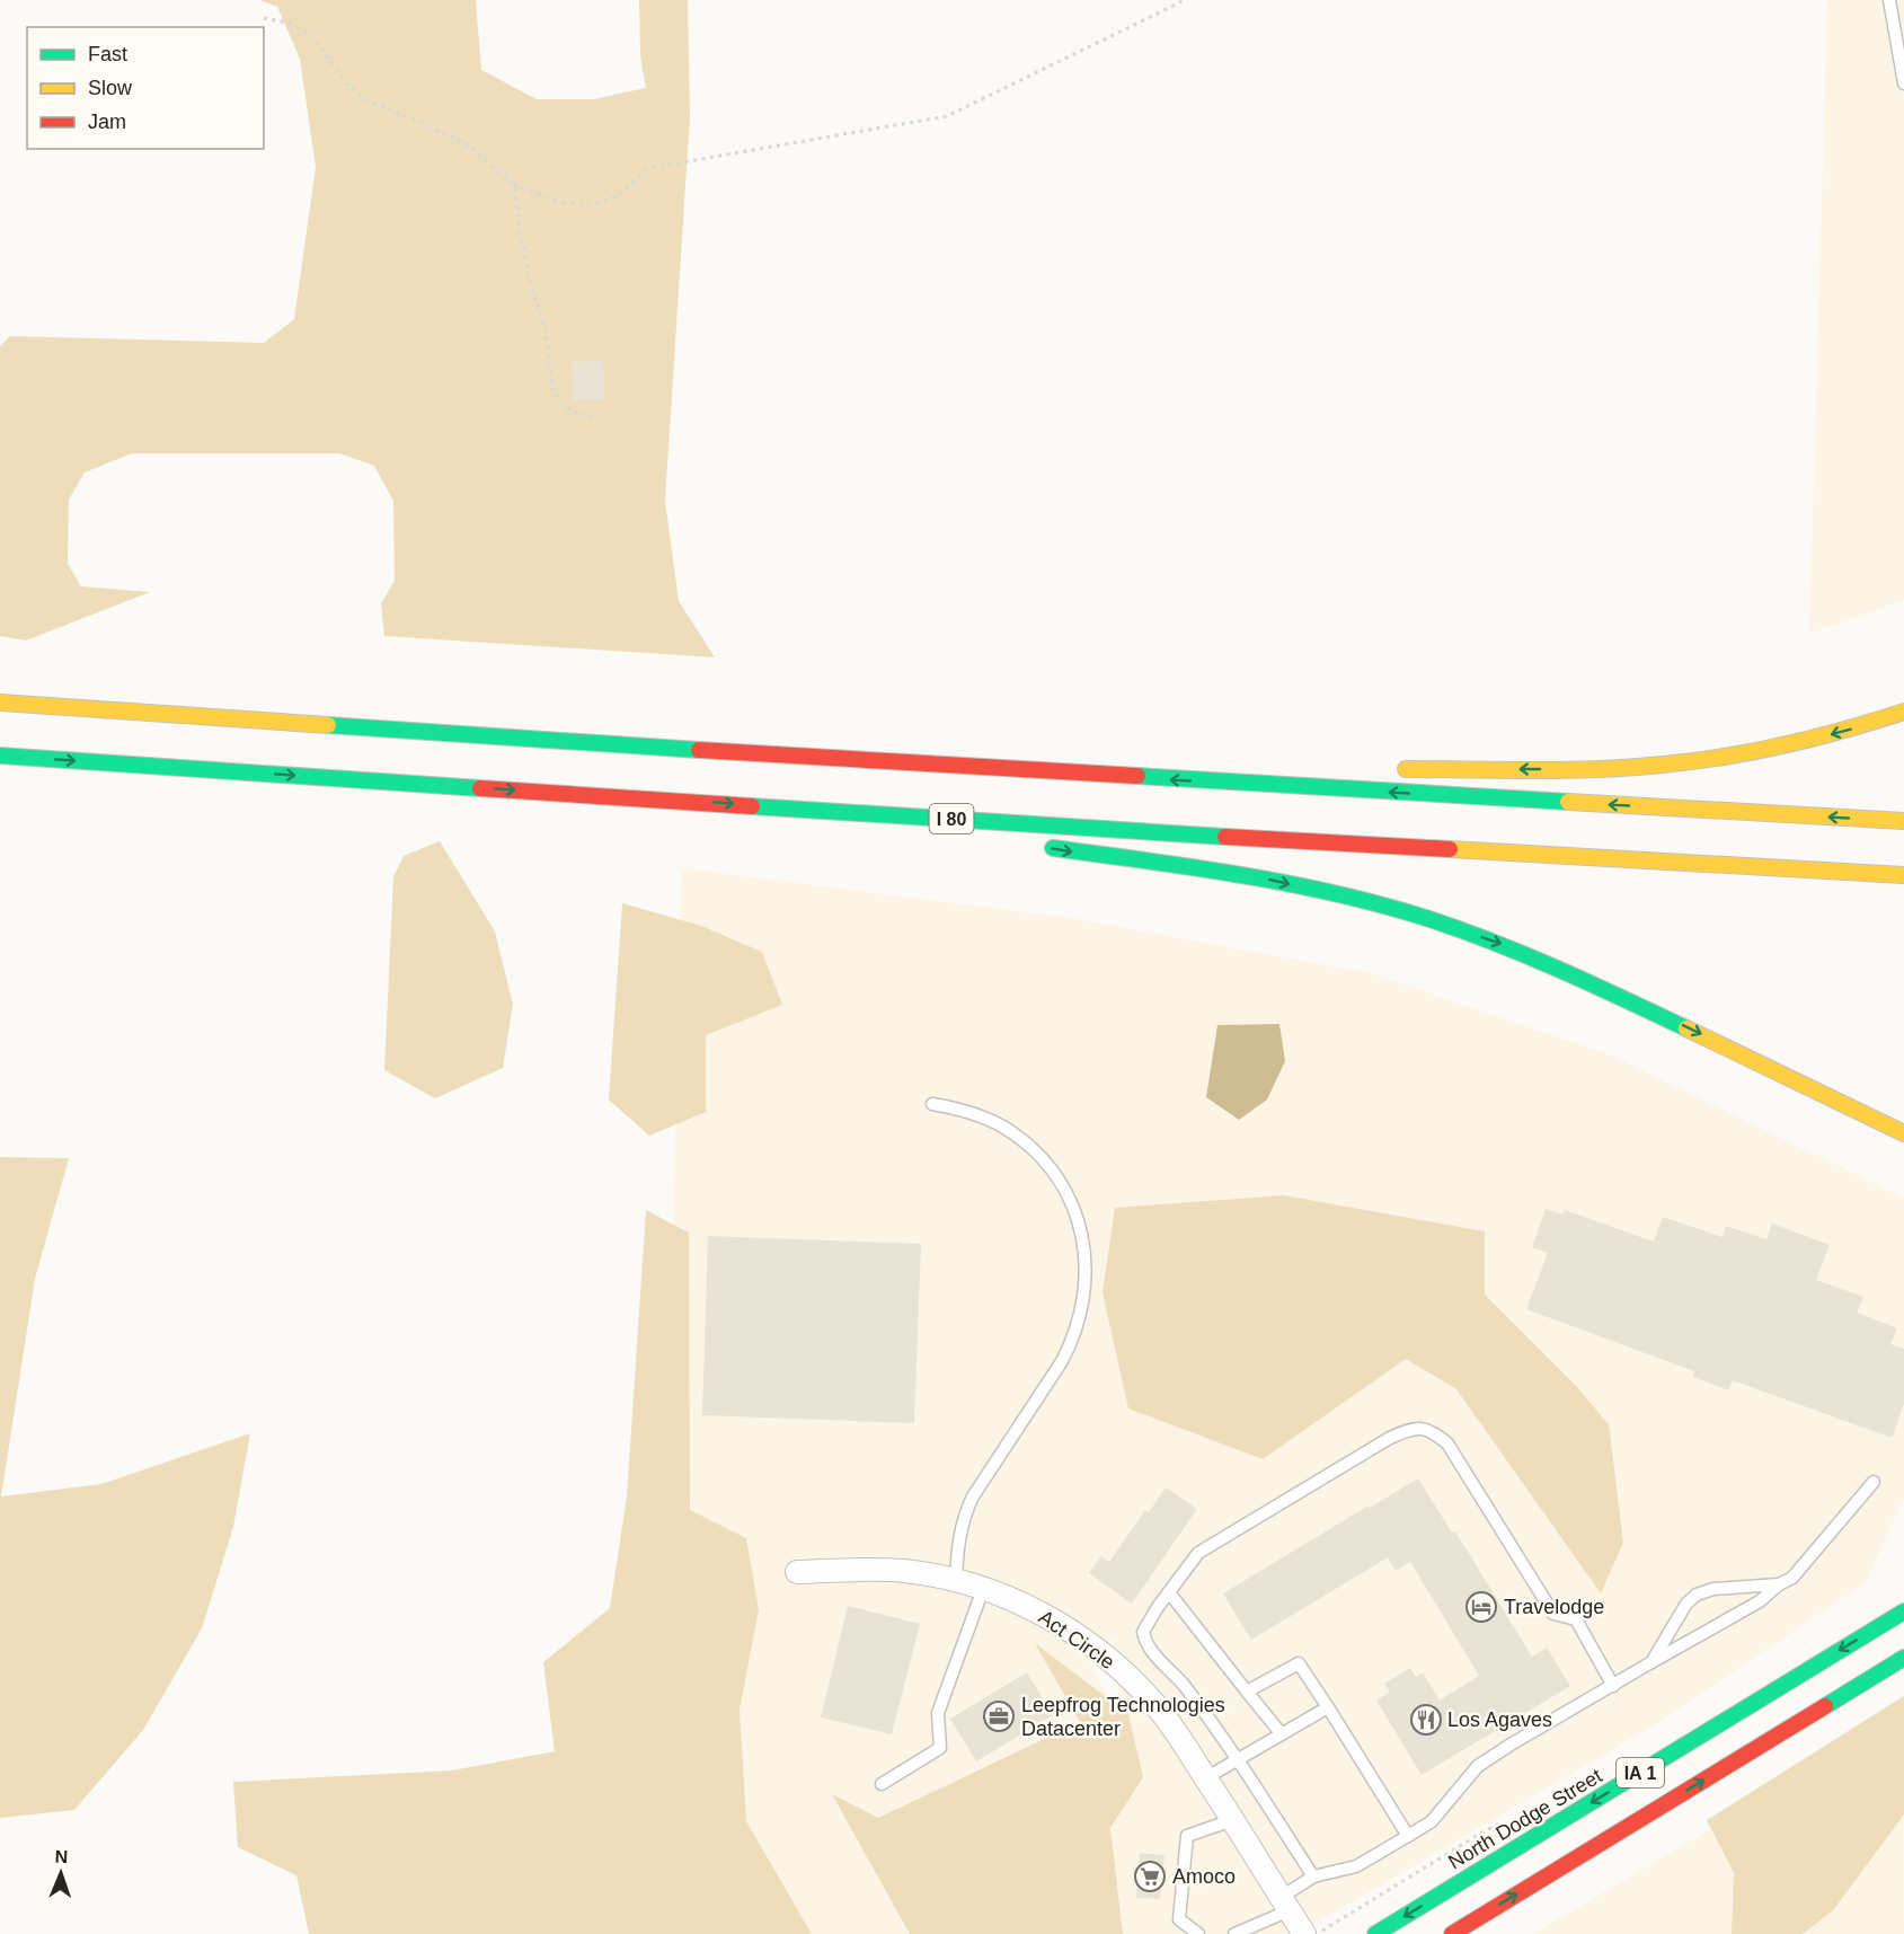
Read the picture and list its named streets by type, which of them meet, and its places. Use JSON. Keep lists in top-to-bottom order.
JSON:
{
  "streets": {
    "main road": ["I 80", "IA 1", "North Dodge Street"],
    "street": ["Act Circle"]
  },
  "places": {
    "hotel": ["Travelodge"],
    "office": ["Leepfrog Technologies Datacenter"],
    "restaurant": ["Los Agaves"],
    "supermarket": ["Amoco"]
  },
  "legend": ["Fast", "Slow", "Jam"],
  "north": "top"
}
